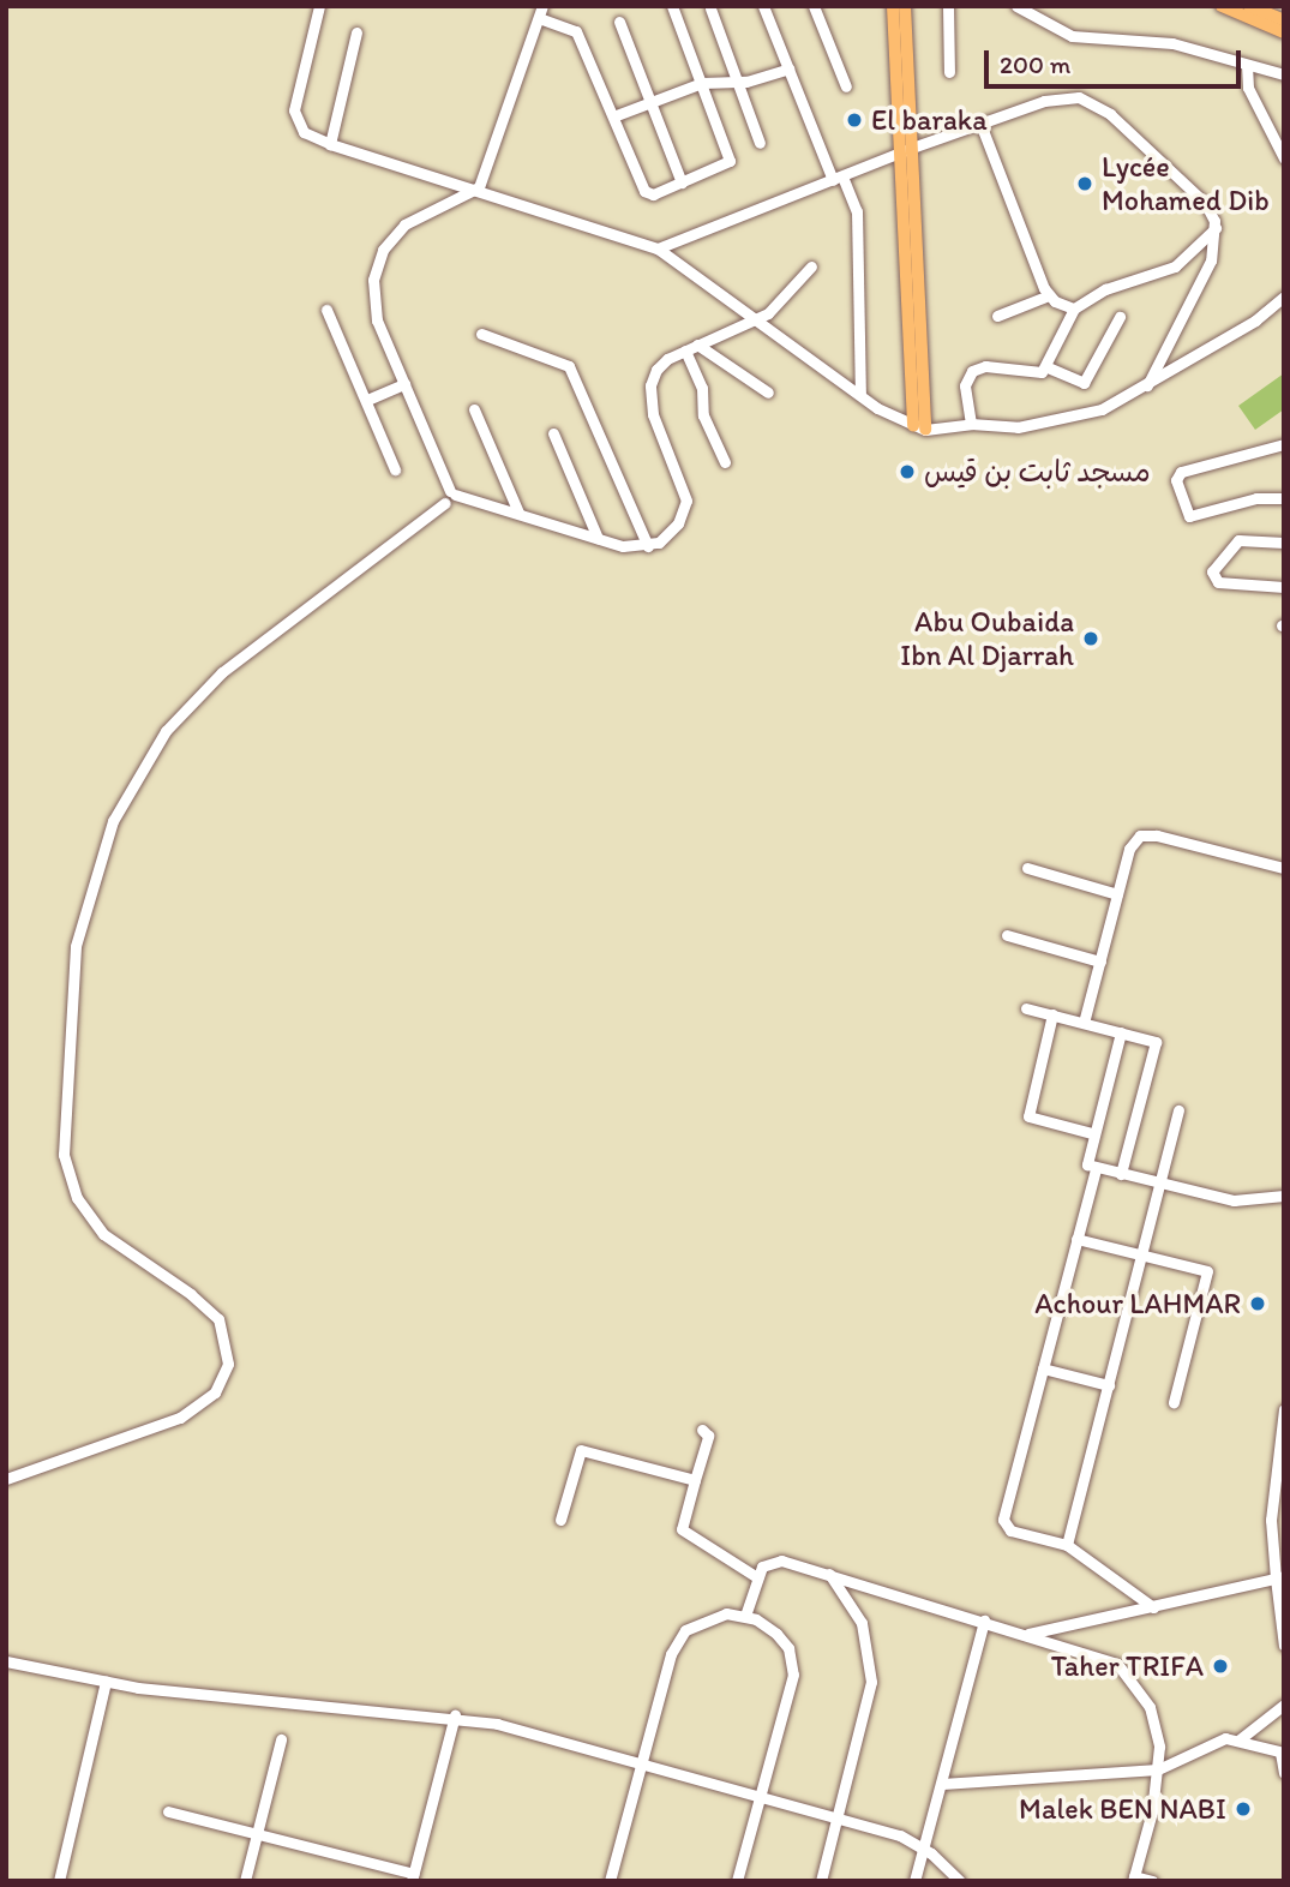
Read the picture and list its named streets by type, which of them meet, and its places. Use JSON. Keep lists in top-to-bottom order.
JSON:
{
  "places": [
    "El baraka",
    "Lycée Mohamed Dib",
    "مسجد ثابت بن قيس",
    "Abu Oubaida Ibn Al Djarrah",
    "Achour LAHMAR",
    "Taher TRIFA",
    "Malek BEN NABI"
  ],
  "scale_bar": "200 m"
}
